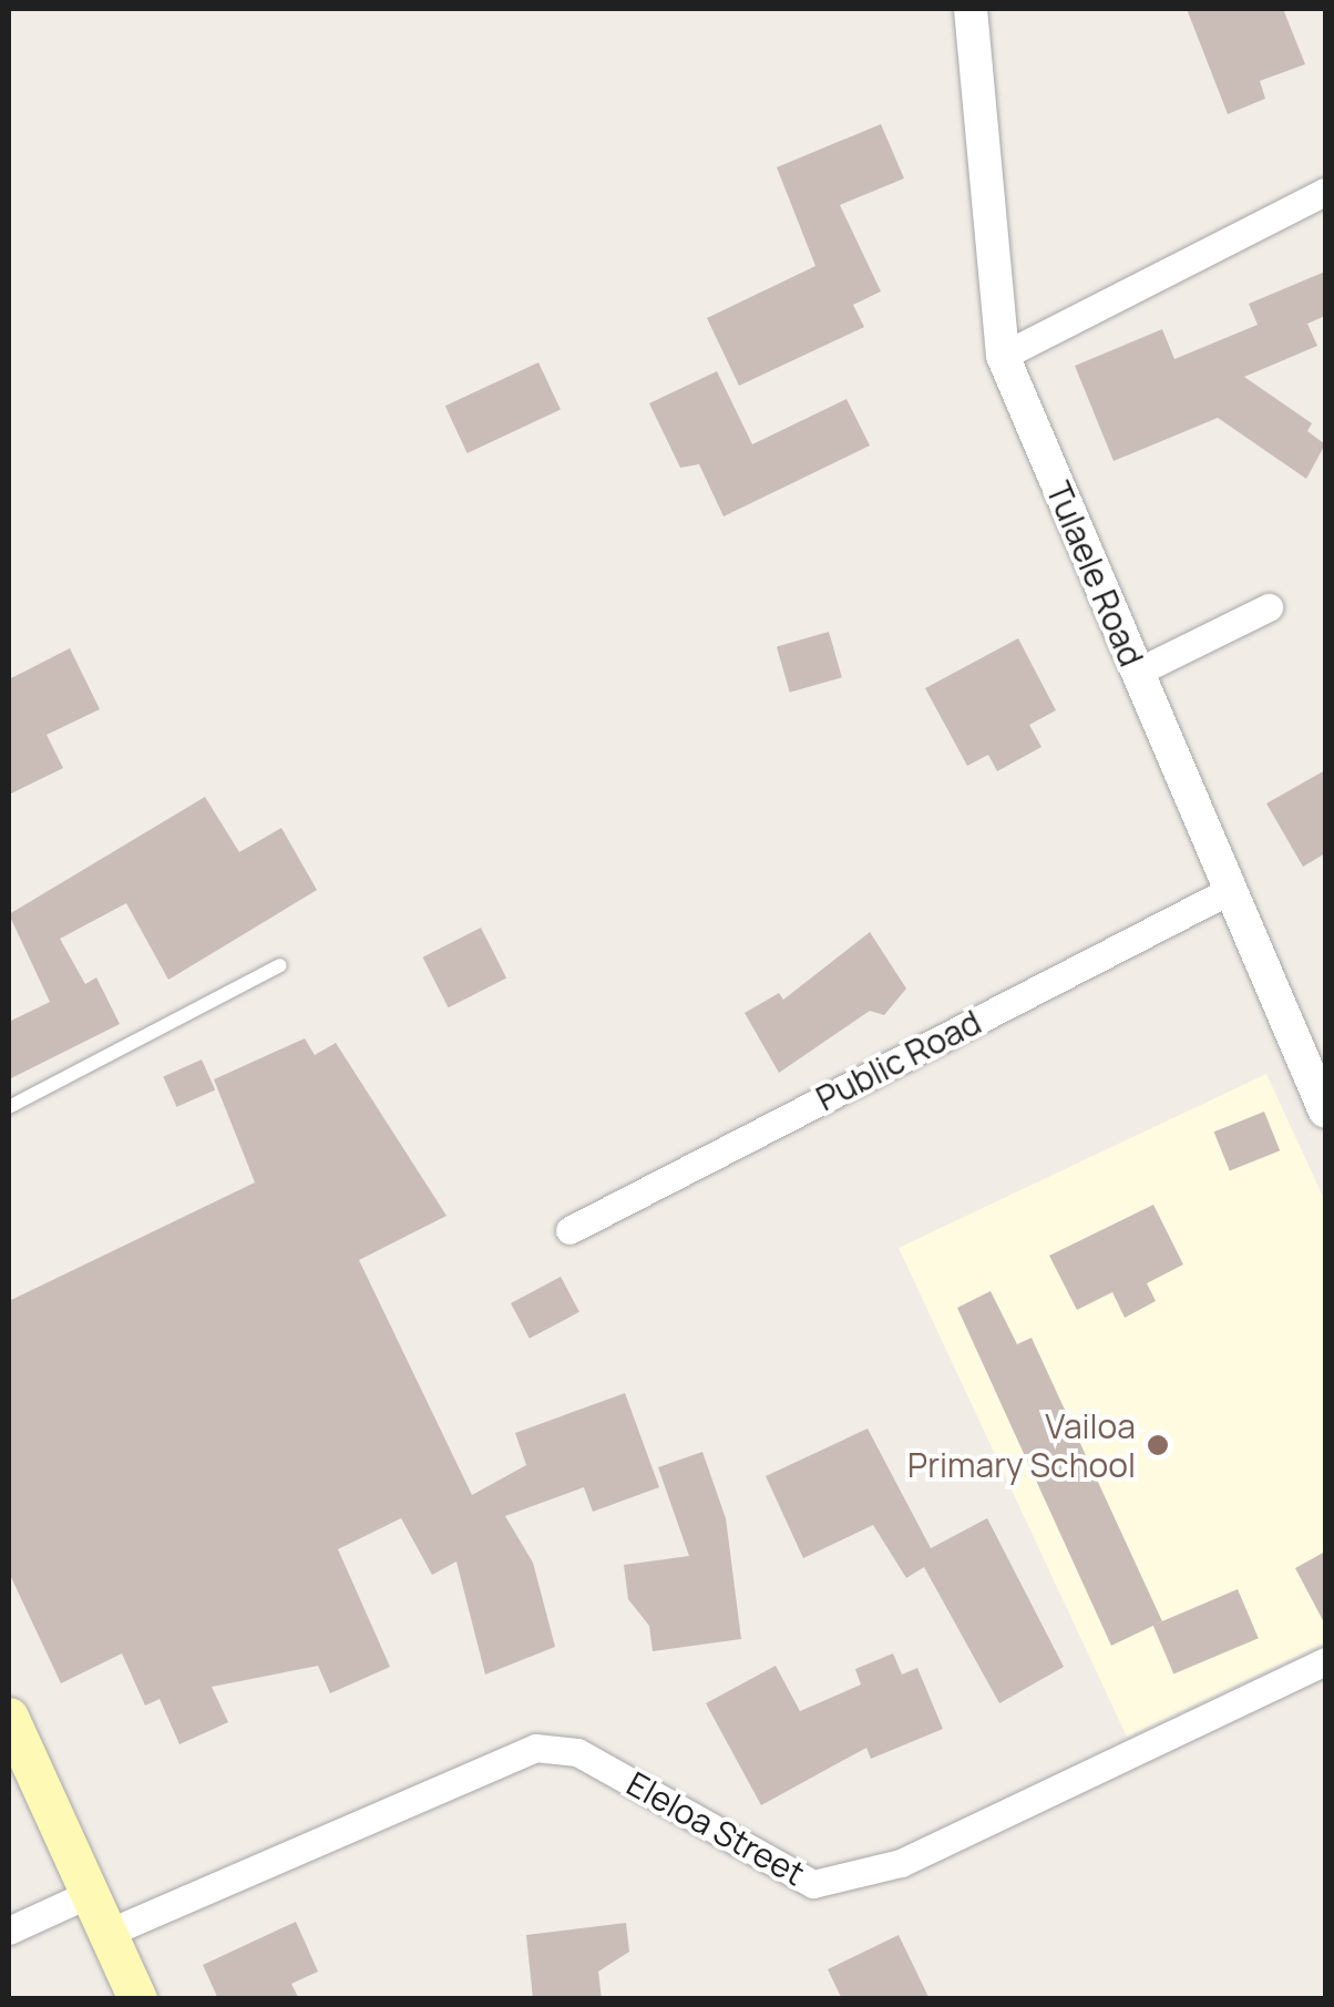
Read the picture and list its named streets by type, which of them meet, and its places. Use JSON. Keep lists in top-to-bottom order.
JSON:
{
  "streets": {
    "street": ["Tulaele Road", "Public Road", "Eleloa Street"]
  },
  "crossings": [
    ["Tulaele Road", "Public Road"]
  ],
  "places": ["Vailoa Primary School"]
}
